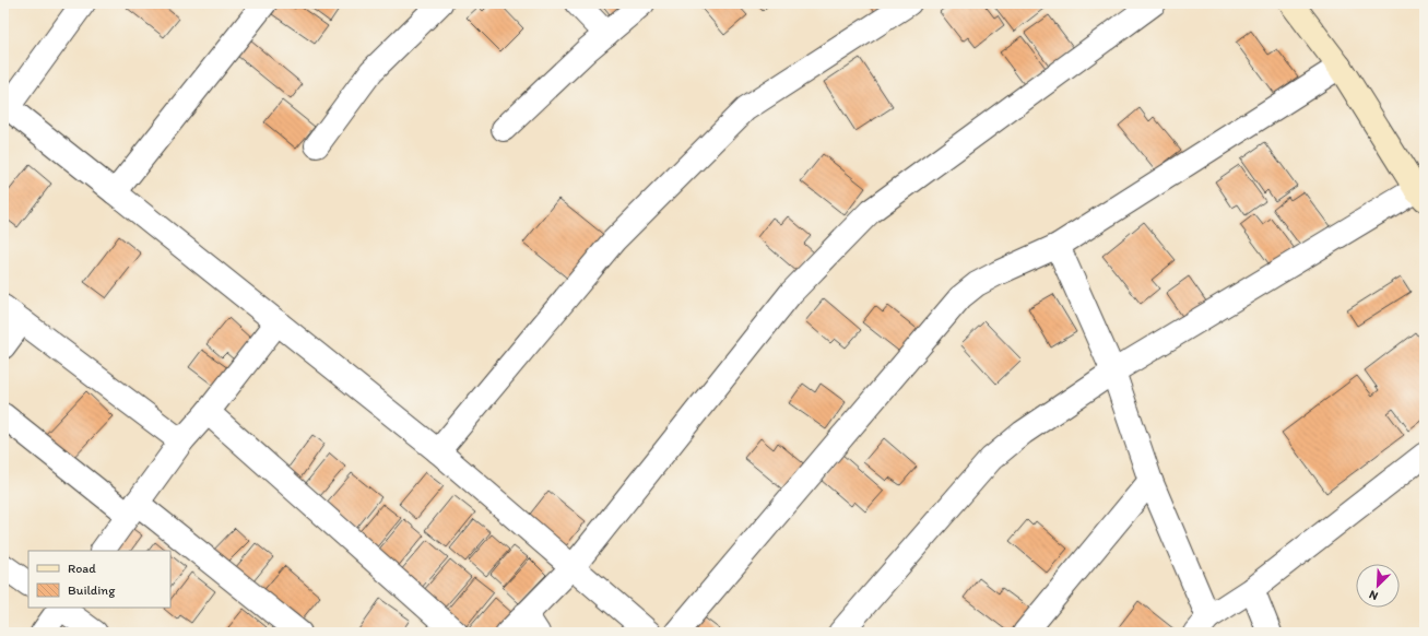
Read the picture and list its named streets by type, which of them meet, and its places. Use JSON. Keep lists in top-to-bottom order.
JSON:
{
  "legend": ["Road", "Building"],
  "north": "bottom left"
}
